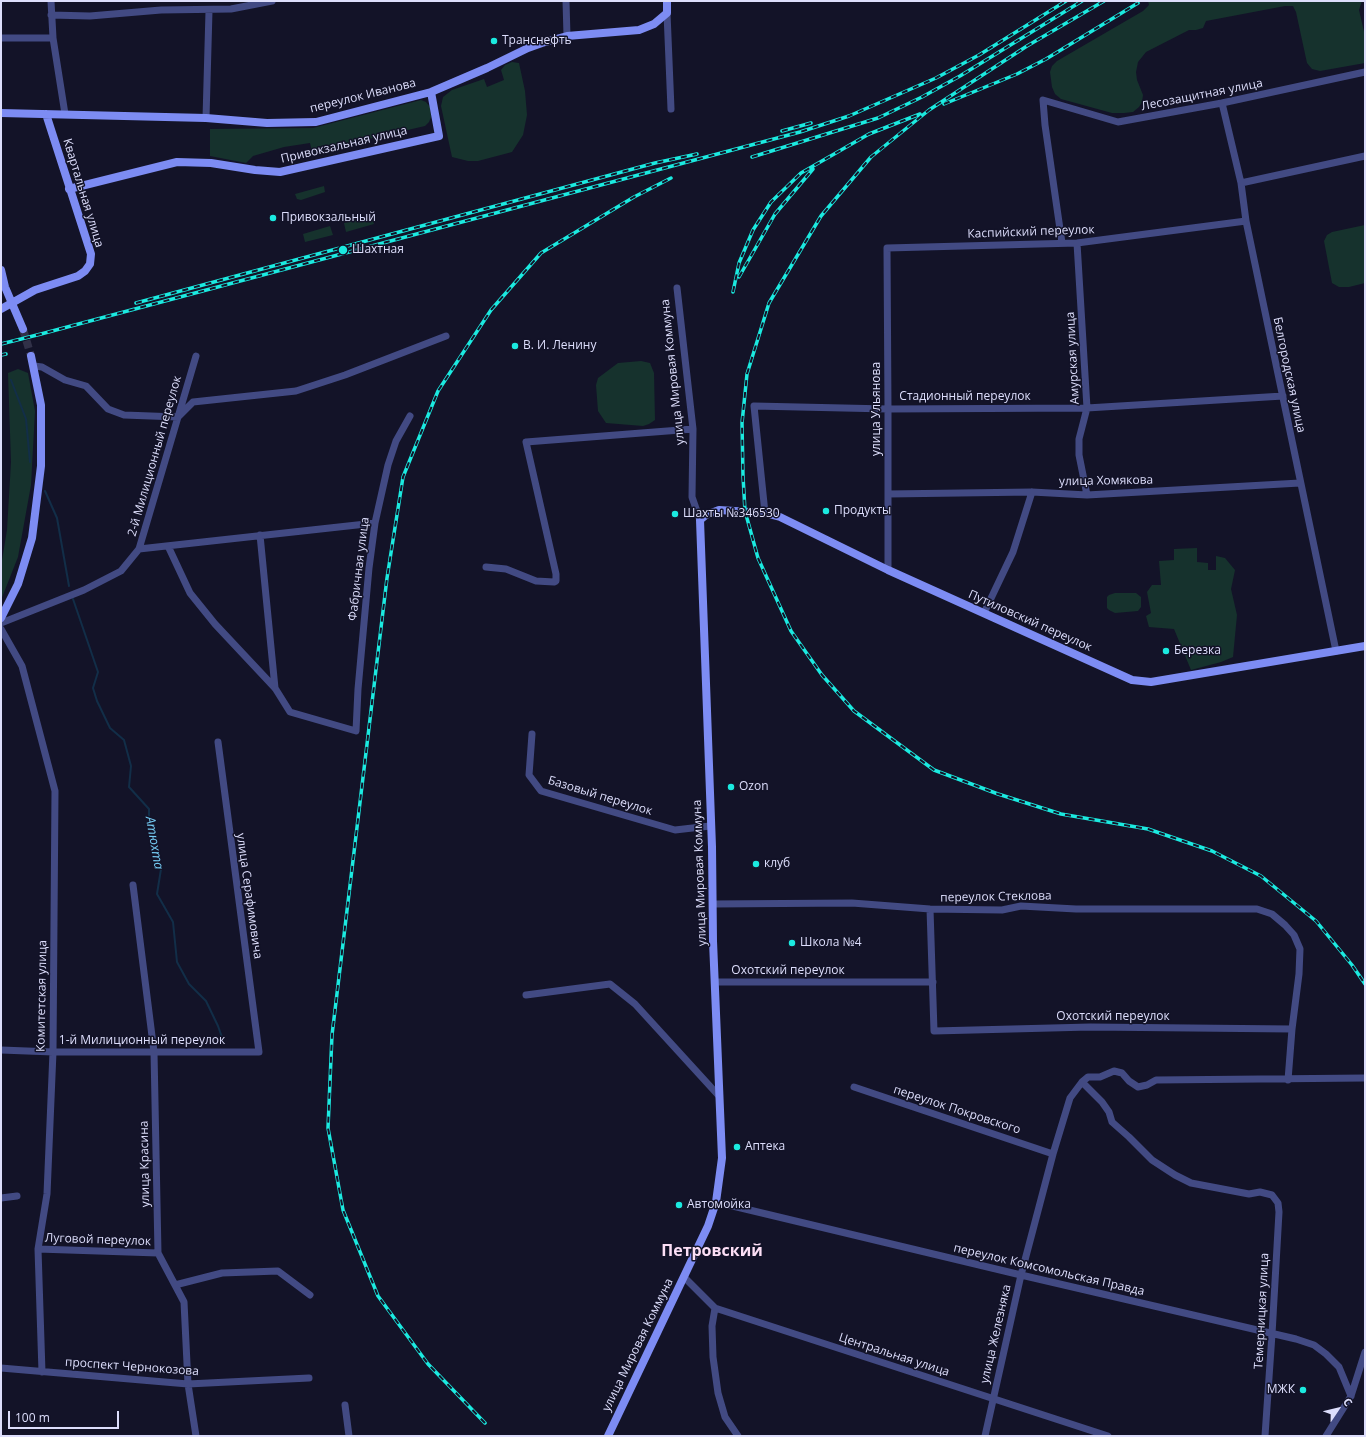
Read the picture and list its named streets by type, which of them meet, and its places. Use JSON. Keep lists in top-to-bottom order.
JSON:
{
  "streets": {
    "main road": [
      "переулок Иванова",
      "Привокзальная улица",
      "Квартальная улица",
      "улица Мировая Коммуна",
      "Путиловский переулок"
    ],
    "street": [
      "Лесозащитная улица",
      "Каспийский переулок",
      "Амурская улица",
      "Белгородская улица",
      "Стадионный переулок",
      "улица Ульянова",
      "2-й Милиционный переулок",
      "улица Хомякова",
      "Фабричная улица",
      "Базовый переулок",
      "улица Серафимовича",
      "переулок Стеклова",
      "Охотский переулок",
      "Комитетская улица",
      "1-й Милиционный переулок",
      "переулок Покровского",
      "улица Красина",
      "Луговой переулок",
      "переулок Комсомольская Правда",
      "Темерницкая улица",
      "улица Железняка",
      "Центральная улица",
      "проспект Чернокозова"
    ]
  },
  "crossings": [
    ["Лесозащитная улица", "Каспийский переулок"],
    ["Лесозащитная улица", "Белгородская улица"],
    ["переулок Иванова", "Привокзальная улица"],
    ["переулок Иванова", "Квартальная улица"],
    ["Привокзальная улица", "Квартальная улица"],
    ["Каспийский переулок", "Амурская улица"],
    ["Каспийский переулок", "Белгородская улица"],
    ["Каспийский переулок", "улица Ульянова"],
    ["Амурская улица", "Стадионный переулок"],
    ["Амурская улица", "улица Хомякова"],
    ["улица Мировая Коммуна", "Путиловский переулок"],
    ["улица Мировая Коммуна", "Базовый переулок"],
    ["улица Мировая Коммуна", "переулок Стеклова"],
    ["улица Мировая Коммуна", "Охотский переулок"],
    ["улица Мировая Коммуна", "переулок Комсомольская Правда"],
    ["улица Мировая Коммуна", "Центральная улица"],
    ["Белгородская улица", "Стадионный переулок"],
    ["Белгородская улица", "улица Хомякова"],
    ["Белгородская улица", "Путиловский переулок"],
    ["Стадионный переулок", "улица Ульянова"],
    ["Стадионный переулок", "Путиловский переулок"],
    ["улица Ульянова", "улица Хомякова"],
    ["улица Ульянова", "Путиловский переулок"],
    ["улица Серафимовича", "1-й Милиционный переулок"],
    ["переулок Стеклова", "Охотский переулок"],
    ["Комитетская улица", "1-й Милиционный переулок"],
    ["Комитетская улица", "Луговой переулок"],
    ["Комитетская улица", "проспект Чернокозова"],
    ["1-й Милиционный переулок", "улица Красина"],
    ["переулок Покровского", "улица Железняка"],
    ["улица Красина", "Луговой переулок"],
    ["улица Красина", "проспект Чернокозова"],
    ["переулок Комсомольская Правда", "Темерницкая улица"],
    ["переулок Комсомольская Правда", "улица Железняка"],
    ["Темерницкая улица", "улица Железняка"],
    ["улица Железняка", "Центральная улица"]
  ],
  "districts": ["Петровский"],
  "water": ["Атюхта"],
  "places": [
    "Транснефть",
    "Привокзальный",
    "Шахтная",
    "В. И. Ленину",
    "Продукты",
    "Шахты №346530",
    "Березка",
    "Ozon",
    "клуб",
    "Школа №4",
    "Аптека",
    "Автомойка",
    "МЖК"
  ],
  "scale_bar": "100 m",
  "north": "top right"
}
